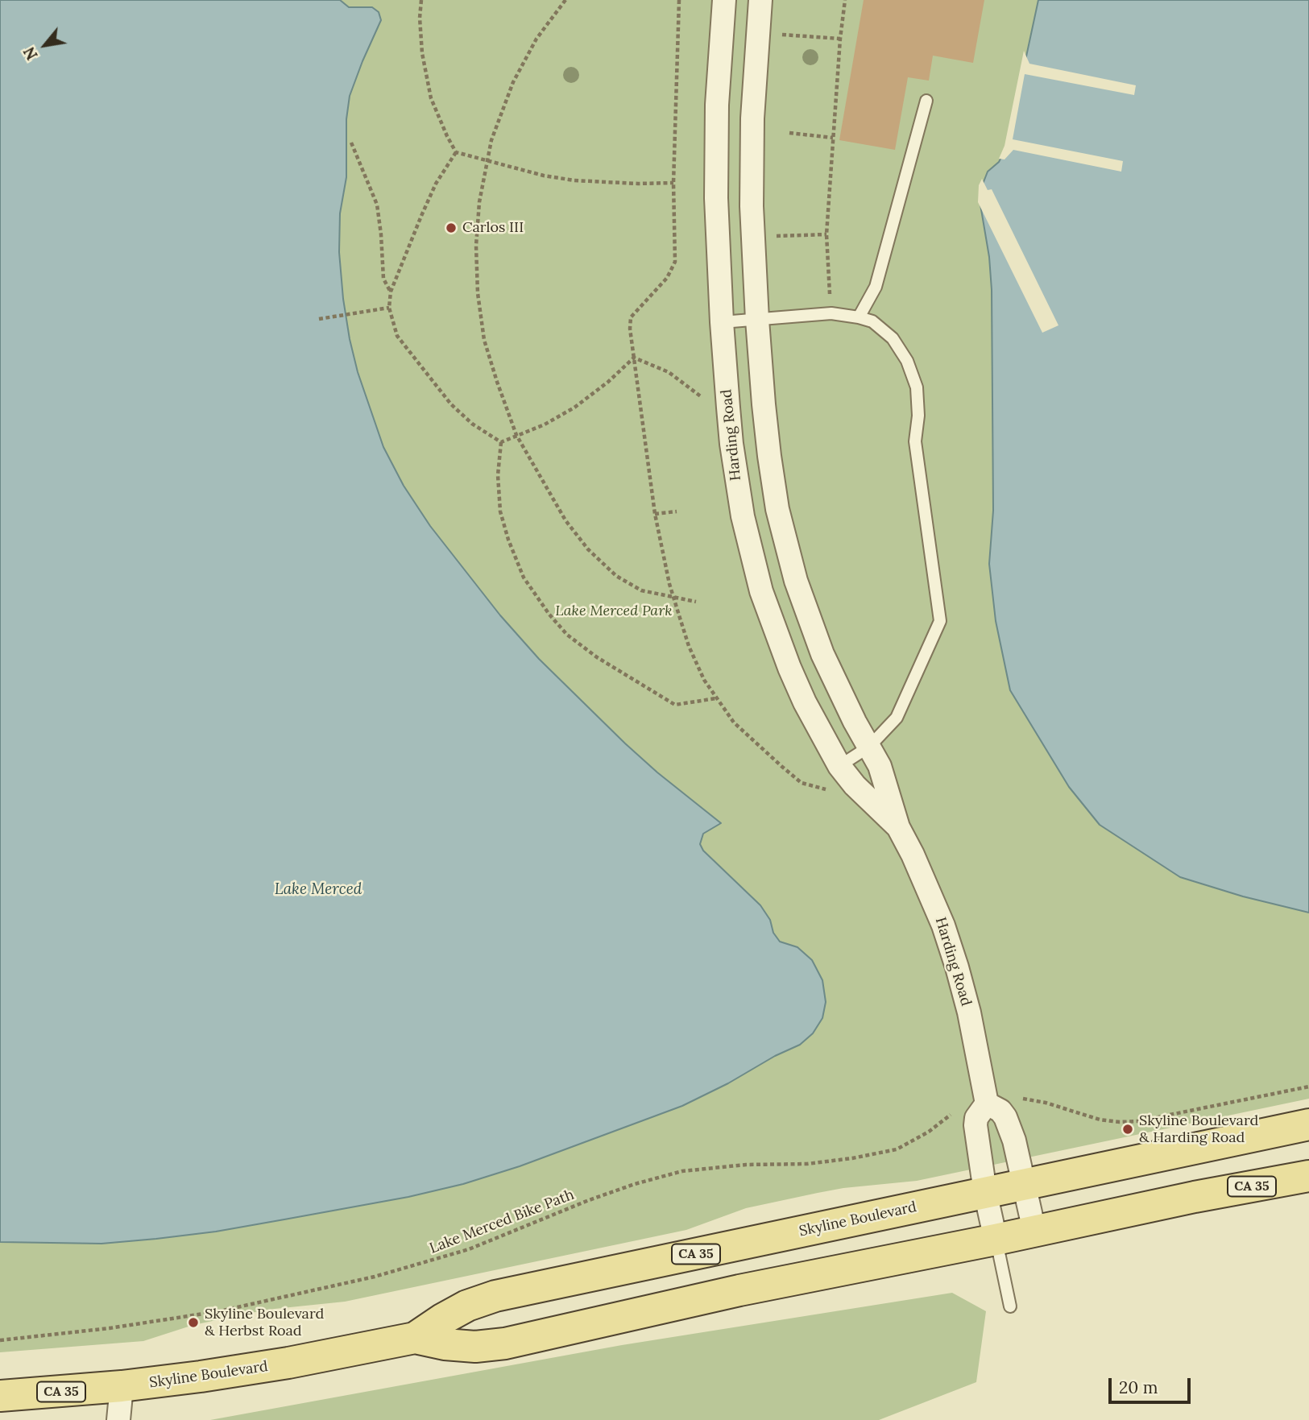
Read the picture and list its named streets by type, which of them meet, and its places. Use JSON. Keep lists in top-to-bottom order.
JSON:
{
  "streets": {
    "main road": ["CA 35", "Skyline Boulevard"],
    "street": ["Harding Road"],
    "path": ["Lake Merced Bike Path"]
  },
  "water": ["Lake Merced"],
  "parks": ["Lake Merced Park"],
  "places": ["Carlos III", "Skyline Boulevard & Harding Road", "Skyline Boulevard & Herbst Road"],
  "scale_bar": "20 m",
  "north": "bottom left"
}
